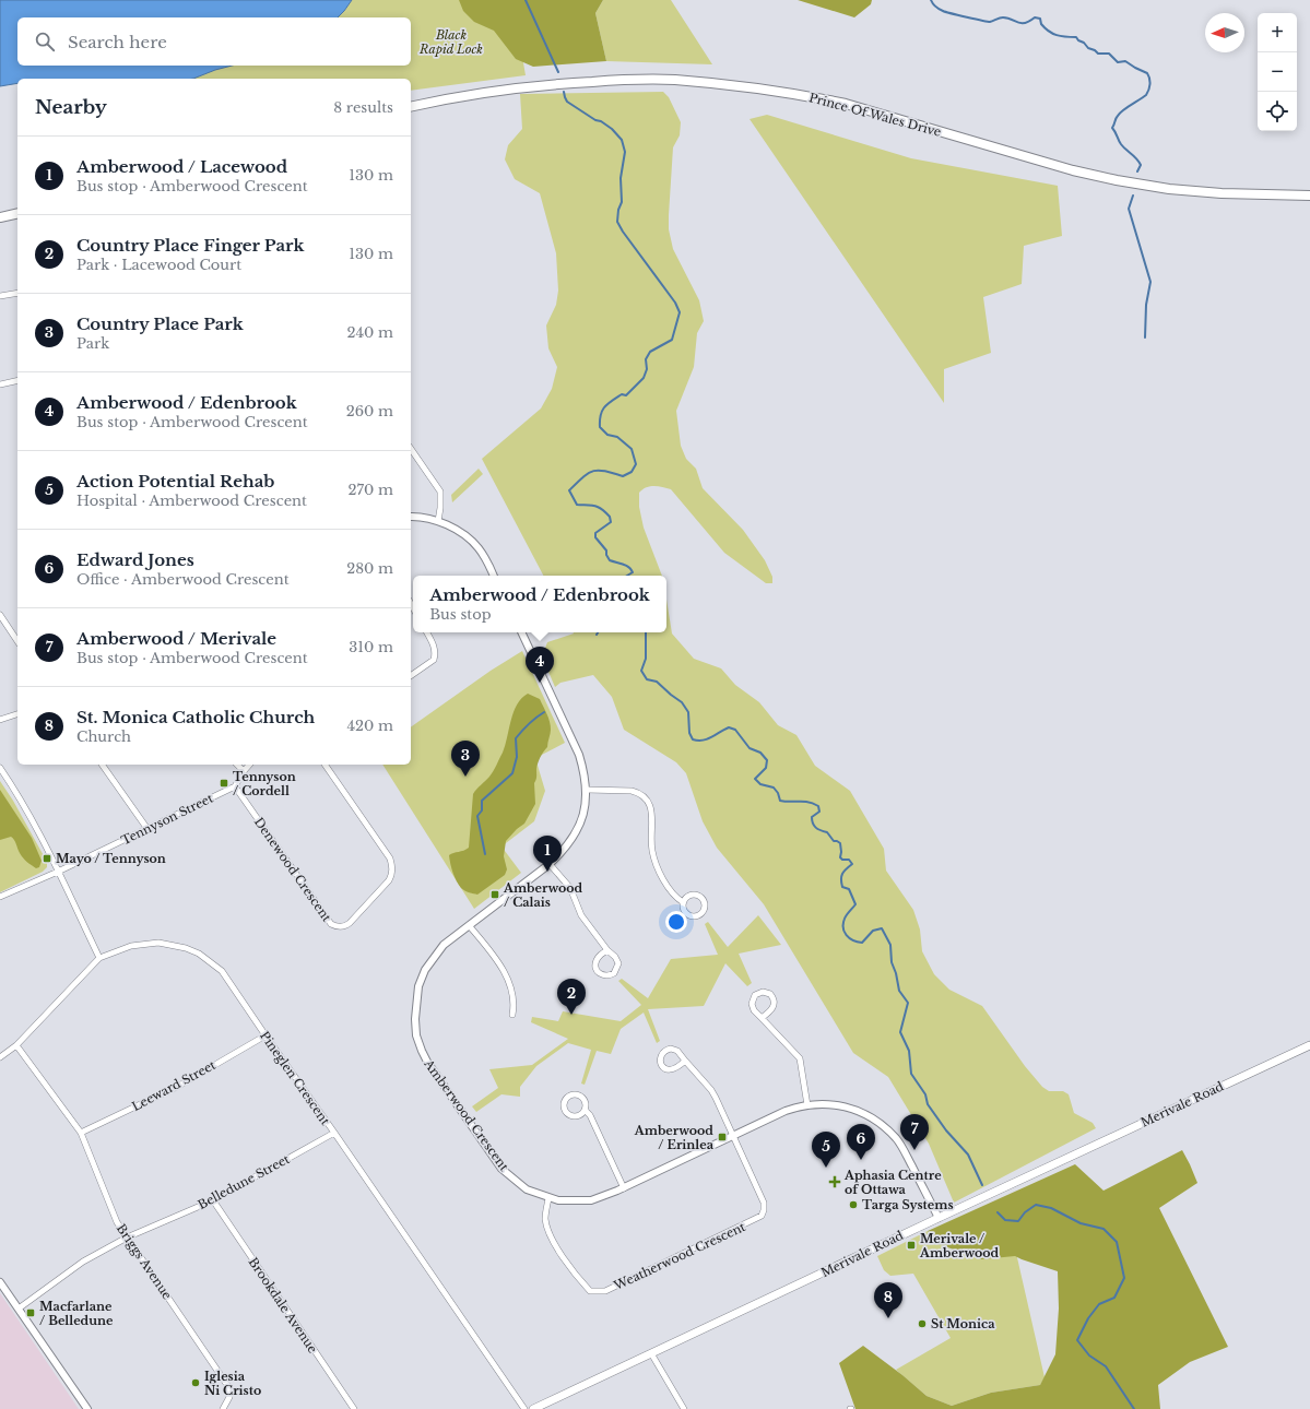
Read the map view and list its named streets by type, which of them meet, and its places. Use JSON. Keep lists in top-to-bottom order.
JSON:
{
  "streets": {
    "main road": ["Prince Of Wales Drive", "Merivale Road"],
    "street": [
      "Tennyson Street",
      "Denewood Crescent",
      "Pineglen Crescent",
      "Leeward Street",
      "Amberwood Crescent",
      "Belledune Street",
      "Weatherwood Crescent",
      "Briggs Avenue",
      "Brookdale Avenue"
    ]
  },
  "crossings": [
    ["Tennyson Street", "Denewood Crescent"],
    ["Pineglen Crescent", "Leeward Street"],
    ["Pineglen Crescent", "Belledune Street"],
    ["Pineglen Crescent", "Briggs Avenue"],
    ["Leeward Street", "Briggs Avenue"],
    ["Merivale Road", "Amberwood Crescent"],
    ["Amberwood Crescent", "Weatherwood Crescent"],
    ["Belledune Street", "Briggs Avenue"],
    ["Belledune Street", "Brookdale Avenue"]
  ],
  "parks": ["Black Rapid Lock"],
  "places": {
    "transit": [
      "Tennyson / Cordell",
      "Mayo / Tennyson",
      "Amberwood / Calais",
      "Amberwood / Erinlea",
      "Merivale / Amberwood",
      "Macfarlane / Belledune"
    ],
    "health": ["Aphasia Centre of Ottawa"],
    "other": ["Targa Systems", "St Monica", "Iglesia Ni Cristo"]
  },
  "north": "left",
  "page": {
    "map_buttons": ["+", "−"],
    "search": "Search here",
    "heading": ["Nearby", "8 results"],
    "list": [
      {
        "mark": "1",
        "name": "Amberwood / Lacewood",
        "note": "Bus stop · Amberwood Crescent",
        "value": "130 m"
      },
      {
        "mark": "2",
        "name": "Country Place Finger Park",
        "note": "Park · Lacewood Court",
        "value": "130 m"
      },
      {
        "mark": "3",
        "name": "Country Place Park",
        "note": "Park",
        "value": "240 m"
      },
      {
        "mark": "4",
        "name": "Amberwood / Edenbrook",
        "note": "Bus stop · Amberwood Crescent",
        "value": "260 m"
      },
      {
        "mark": "5",
        "name": "Action Potential Rehab",
        "note": "Hospital · Amberwood Crescent",
        "value": "270 m"
      },
      {
        "mark": "6",
        "name": "Edward Jones",
        "note": "Office · Amberwood Crescent",
        "value": "280 m"
      },
      {
        "mark": "7",
        "name": "Amberwood / Merivale",
        "note": "Bus stop · Amberwood Crescent",
        "value": "310 m"
      },
      {
        "mark": "8",
        "name": "St. Monica Catholic Church",
        "note": "Church",
        "value": "420 m"
      }
    ],
    "popup": ["Amberwood / Edenbrook", "Bus stop"],
    "pins": [
      "4",
      "3",
      "1",
      "2",
      "7",
      "6",
      "5",
      "8"
    ]
  }
}
